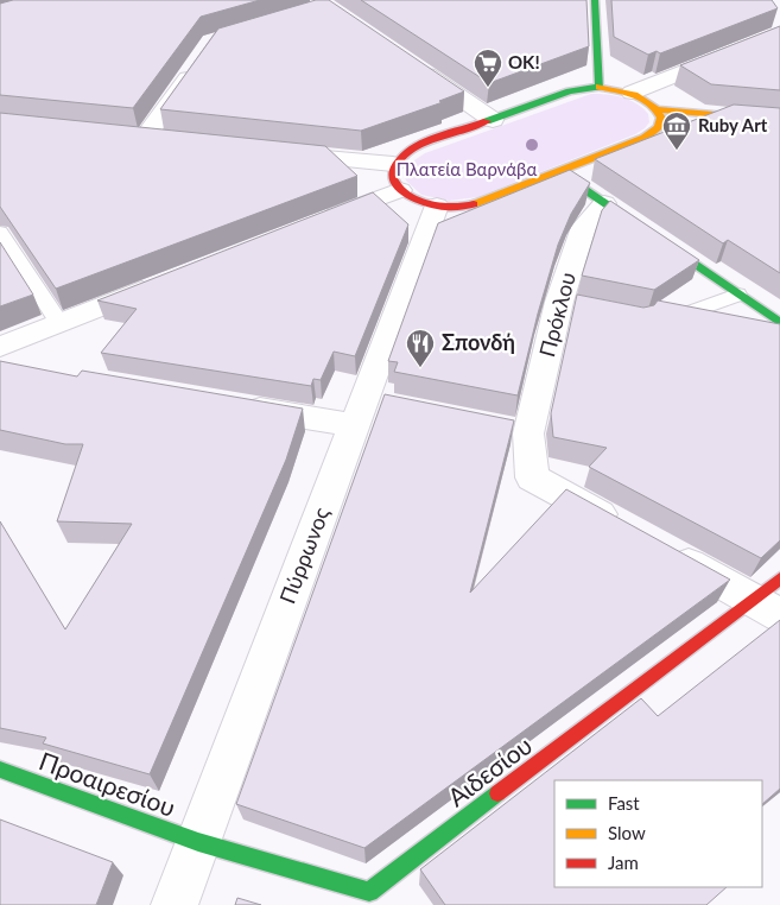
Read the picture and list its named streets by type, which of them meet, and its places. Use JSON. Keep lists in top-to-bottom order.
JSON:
{
  "streets": {
    "street": [
      "Πρόκλου",
      "Πύρρωνος",
      "Αιδεσίου",
      "Προαιρεσίου"
    ]
  },
  "crossings": [
    ["Πύρρωνος", "Αιδεσίου"],
    ["Πύρρωνος", "Προαιρεσίου"],
    ["Αιδεσίου", "Προαιρεσίου"]
  ],
  "parks": ["Πλατεία Βαρνάβα"],
  "places": {
    "supermarket": ["OK!"],
    "museum": ["Ruby Art"],
    "restaurant": ["Σπονδή"]
  },
  "legend": ["Fast", "Slow", "Jam"]
}
